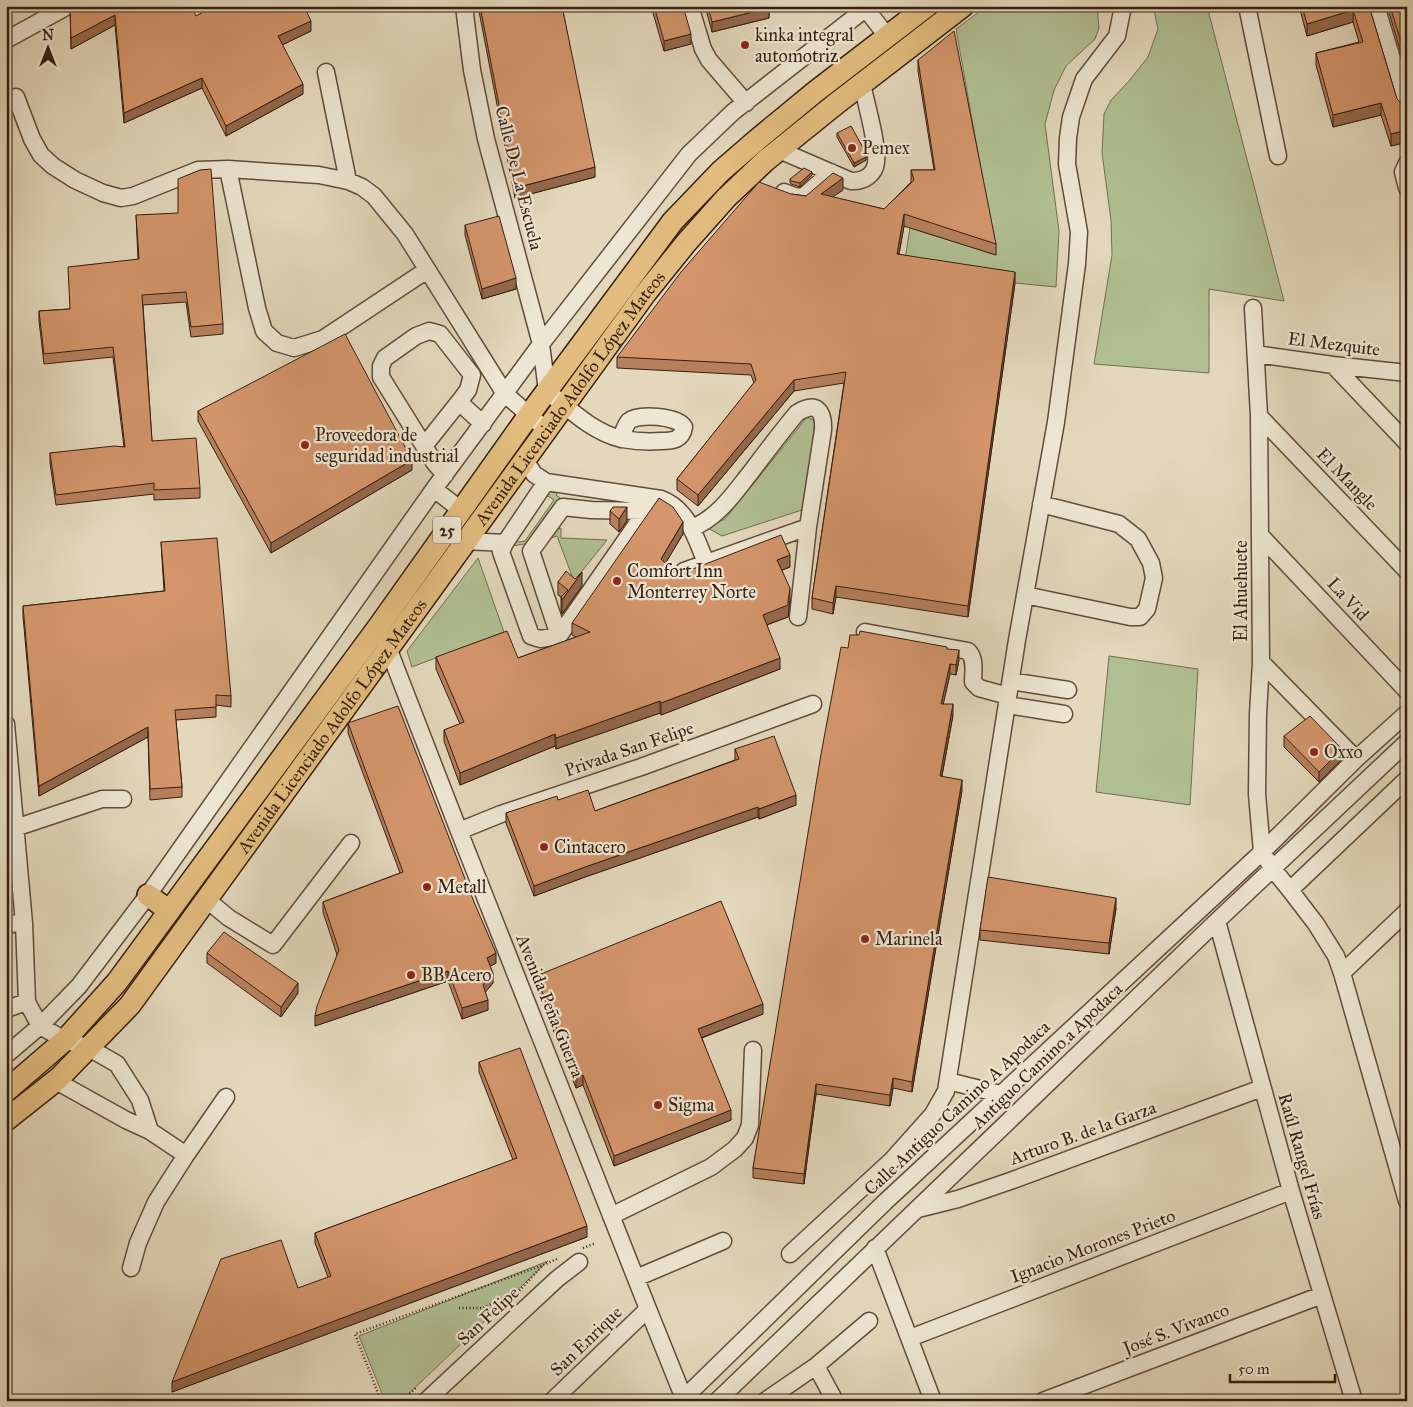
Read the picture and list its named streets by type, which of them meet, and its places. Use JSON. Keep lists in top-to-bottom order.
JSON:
{
  "streets": {
    "main road": ["Avenida Licenciado Adolfo López Mateos", "25"],
    "street": [
      "Calle De La Escuela",
      "El Mezquite",
      "El Mangle",
      "El Ahuehuete",
      "La Vid",
      "Privada San Felipe",
      "Avenida Peña Guerra",
      "Antiguo Camino a Apodaca",
      "Calle Antiguo Camino A Apodaca",
      "Arturo B. de la Garza",
      "Raúl Rangel Frías",
      "Ignacio Morones Prieto",
      "San Felipe",
      "José S. Vivanco",
      "San Enrique"
    ]
  },
  "crossings": [
    ["Calle De La Escuela", "Avenida Licenciado Adolfo López Mateos"],
    ["El Mezquite", "El Ahuehuete"],
    ["Avenida Licenciado Adolfo López Mateos", "Avenida Peña Guerra"],
    ["El Mangle", "El Ahuehuete"],
    ["El Ahuehuete", "La Vid"],
    ["El Ahuehuete", "Antiguo Camino a Apodaca"],
    ["El Ahuehuete", "Calle Antiguo Camino A Apodaca"],
    ["Privada San Felipe", "Avenida Peña Guerra"],
    ["Avenida Peña Guerra", "Calle Antiguo Camino A Apodaca"],
    ["Avenida Peña Guerra", "San Enrique"],
    ["Antiguo Camino a Apodaca", "Arturo B. de la Garza"],
    ["Antiguo Camino a Apodaca", "Raúl Rangel Frías"],
    ["Arturo B. de la Garza", "Raúl Rangel Frías"],
    ["Raúl Rangel Frías", "Ignacio Morones Prieto"],
    ["Raúl Rangel Frías", "José S. Vivanco"]
  ],
  "places": [
    "kinka integral automotriz",
    "Pemex",
    "Proveedora de seguridad industrial",
    "Comfort Inn Monterrey Norte",
    "Oxxo",
    "Cintacero",
    "Metall",
    "Marinela",
    "BB Acero",
    "Sigma"
  ],
  "scale_bar": "50 m",
  "north": "top"
}
